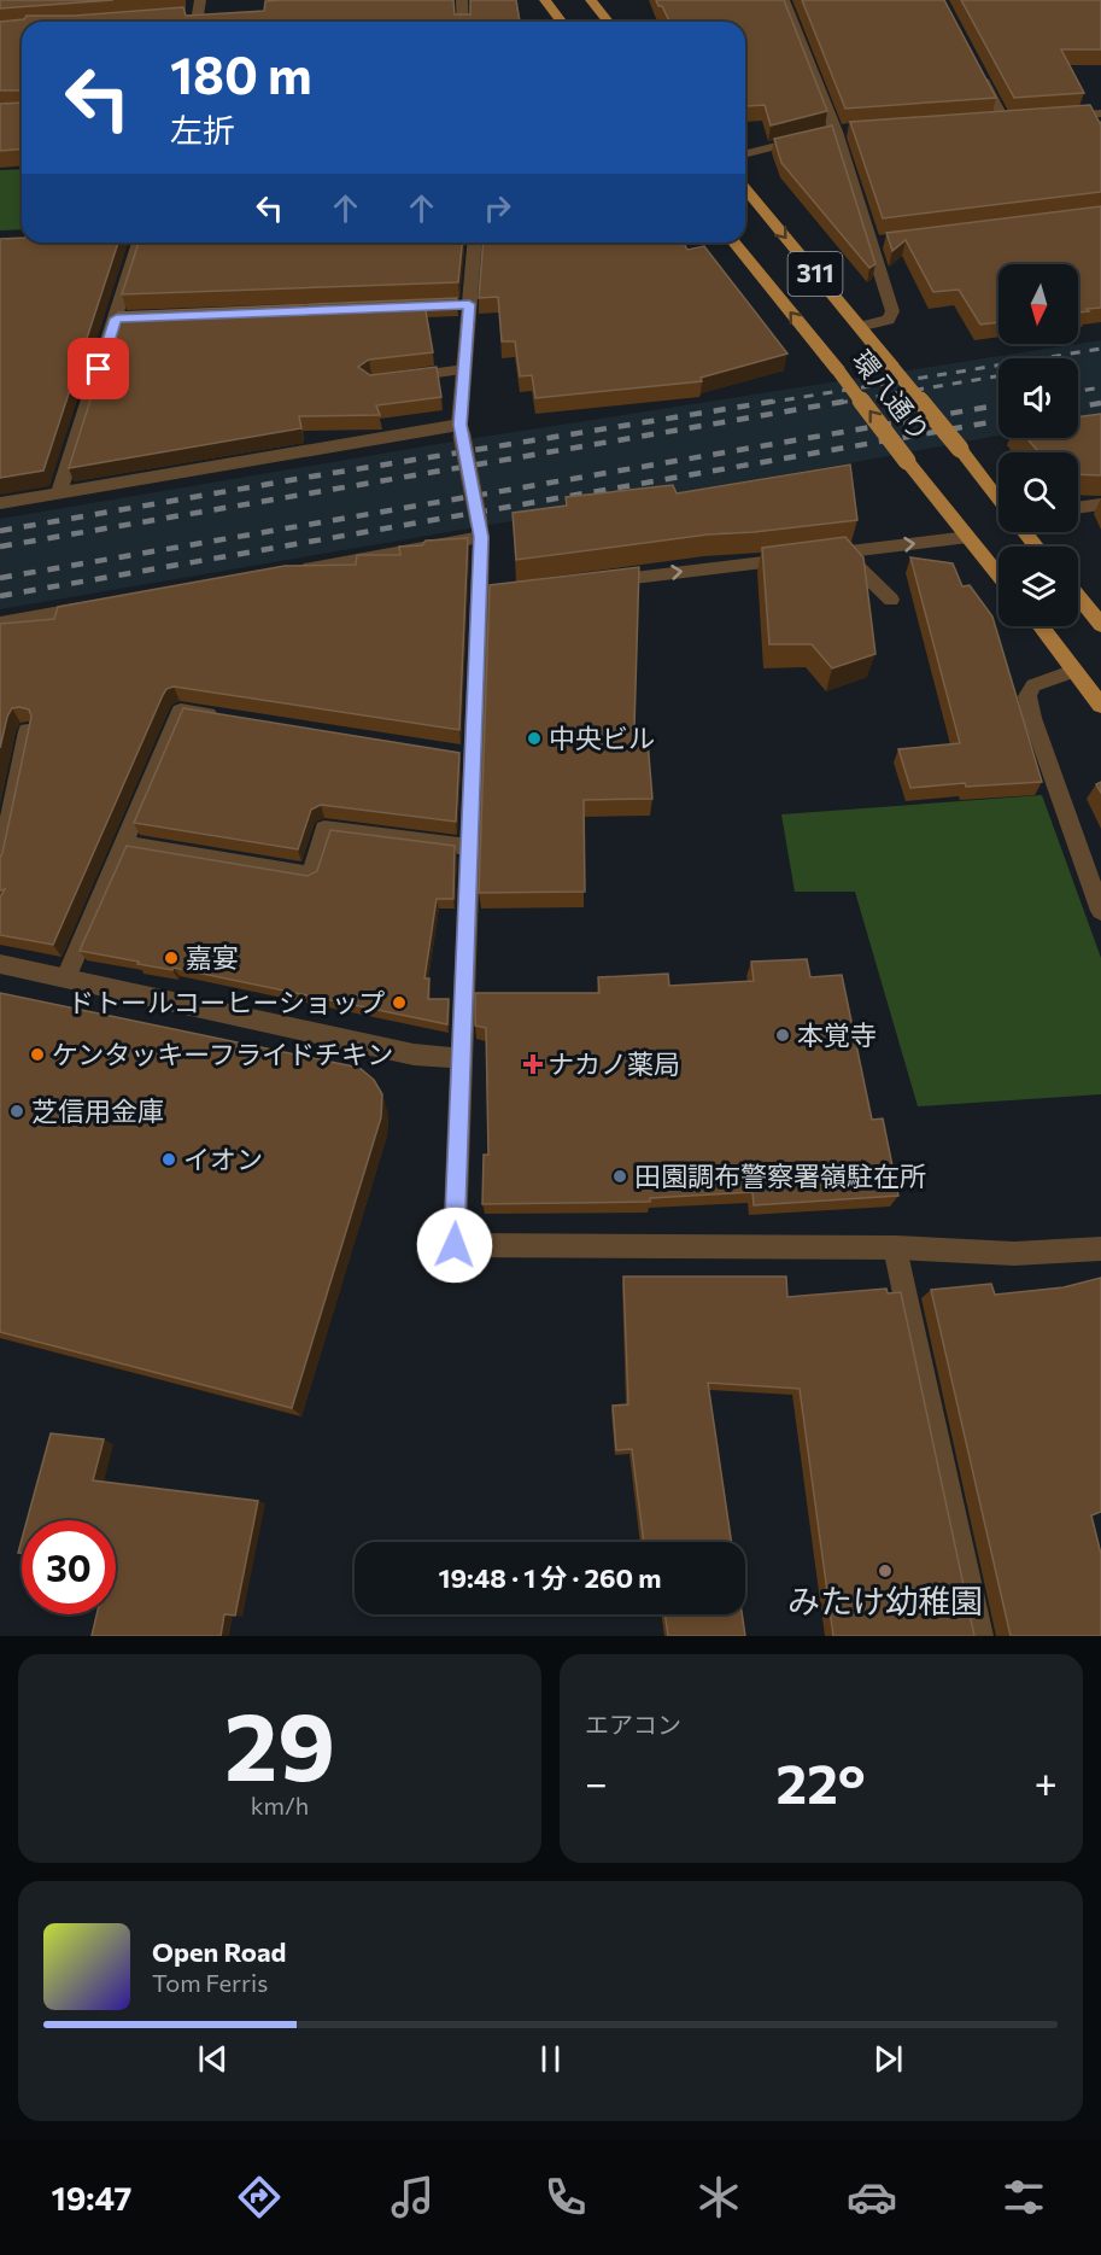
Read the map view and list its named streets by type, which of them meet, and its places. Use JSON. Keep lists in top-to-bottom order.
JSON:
{
  "streets": {
    "main road": ["311", "環八通り"]
  },
  "places": {
    "other": [
      "中央ビル",
      "嘉宴",
      "ドトールコーヒーショップ",
      "本覚寺",
      "ケンタッキーフライドチキン",
      "芝信用金庫",
      "イオン",
      "田園調布警察署嶺駐在所",
      "みたけ幼稚園"
    ],
    "health": ["ナカノ薬局"]
  },
  "north": "bottom",
  "page": {
    "turn": ["180 m", "左折"],
    "limit": "30",
    "trip": "19:48 · 1 分 · 260 m",
    "tile": [
      ["29", "km/h"],
      "エアコン"
    ],
    "heat": ["−", "22°", "+"],
    "song": ["Open Road", "Tom Ferris"],
    "tabs": "19:47"
  }
}
